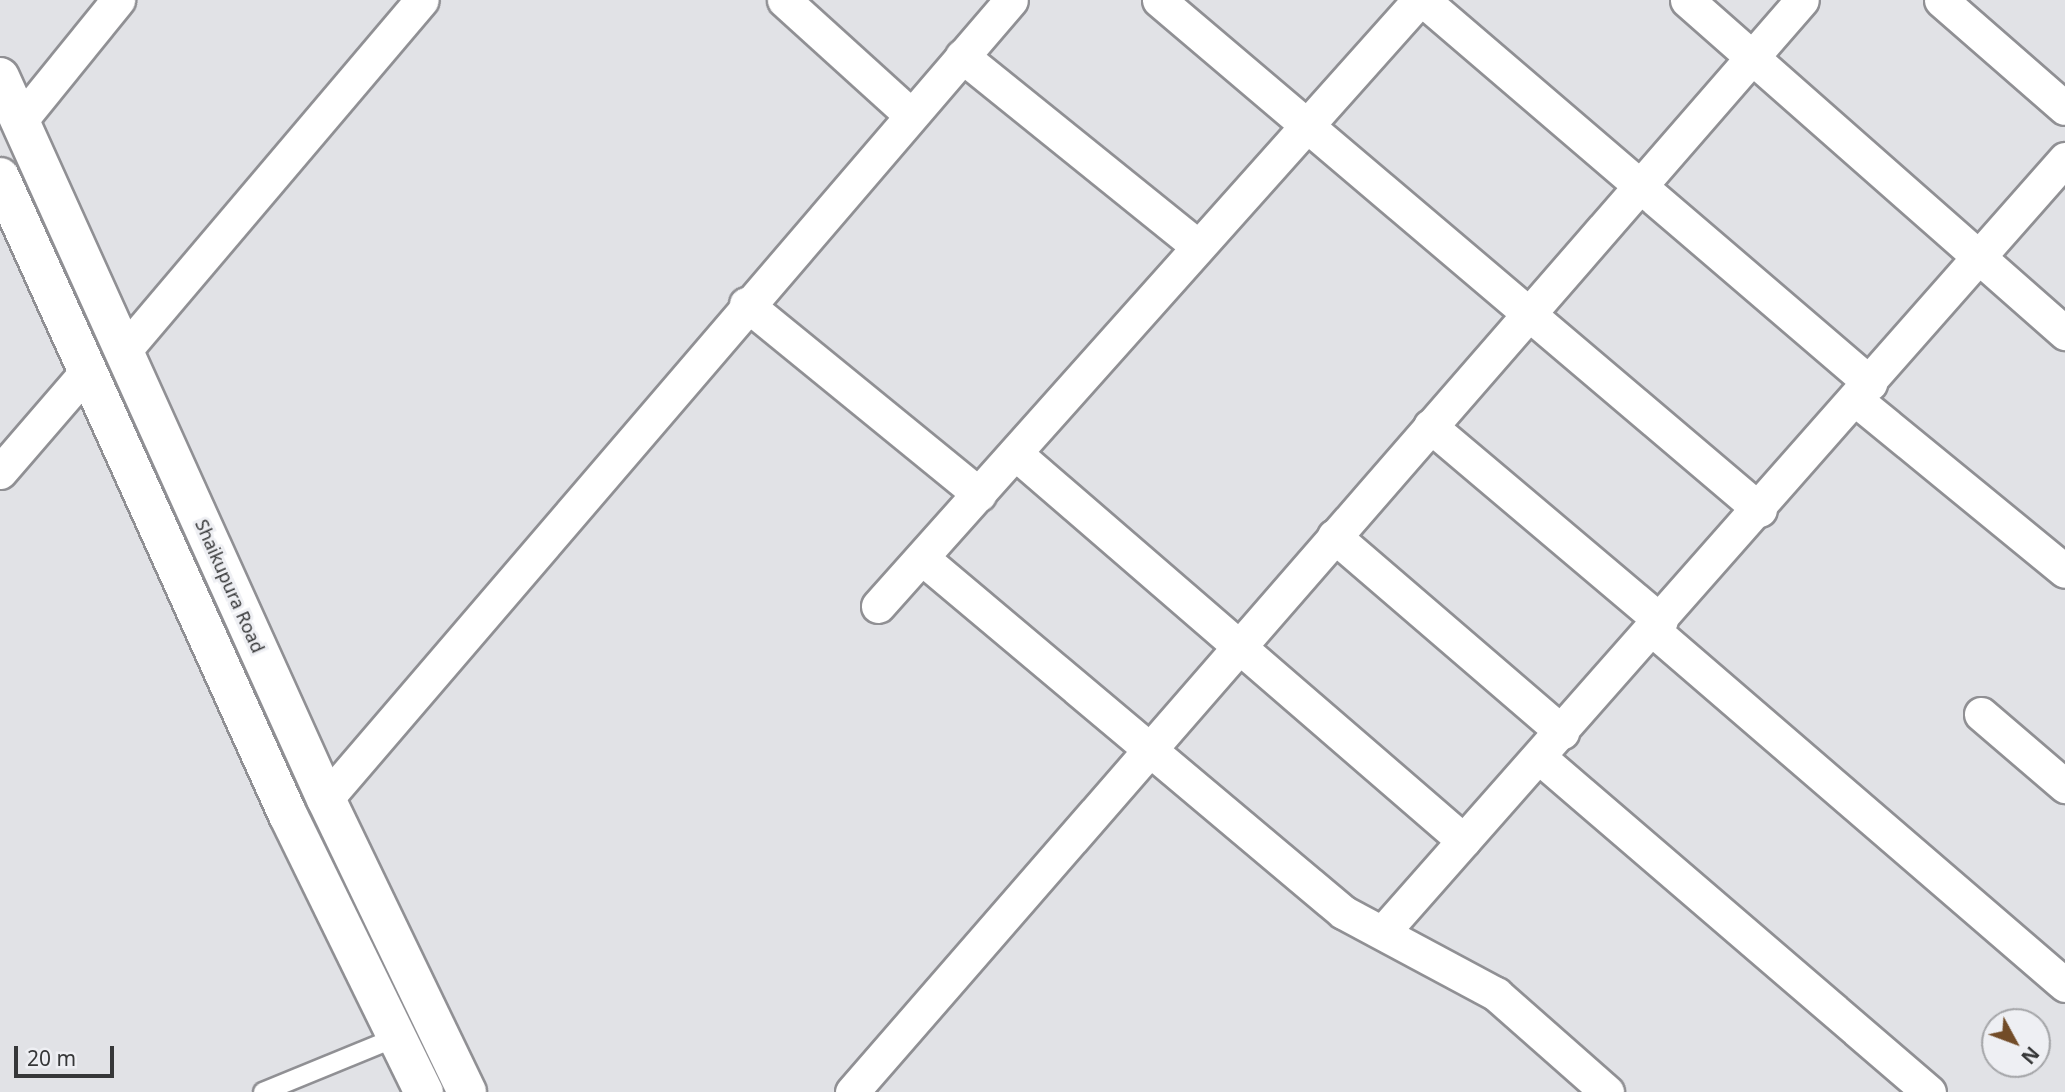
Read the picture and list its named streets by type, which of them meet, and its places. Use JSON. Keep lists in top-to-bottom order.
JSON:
{
  "streets": {
    "highway": ["Shaikupura Road"]
  },
  "scale_bar": "20 m",
  "north": "bottom right"
}
